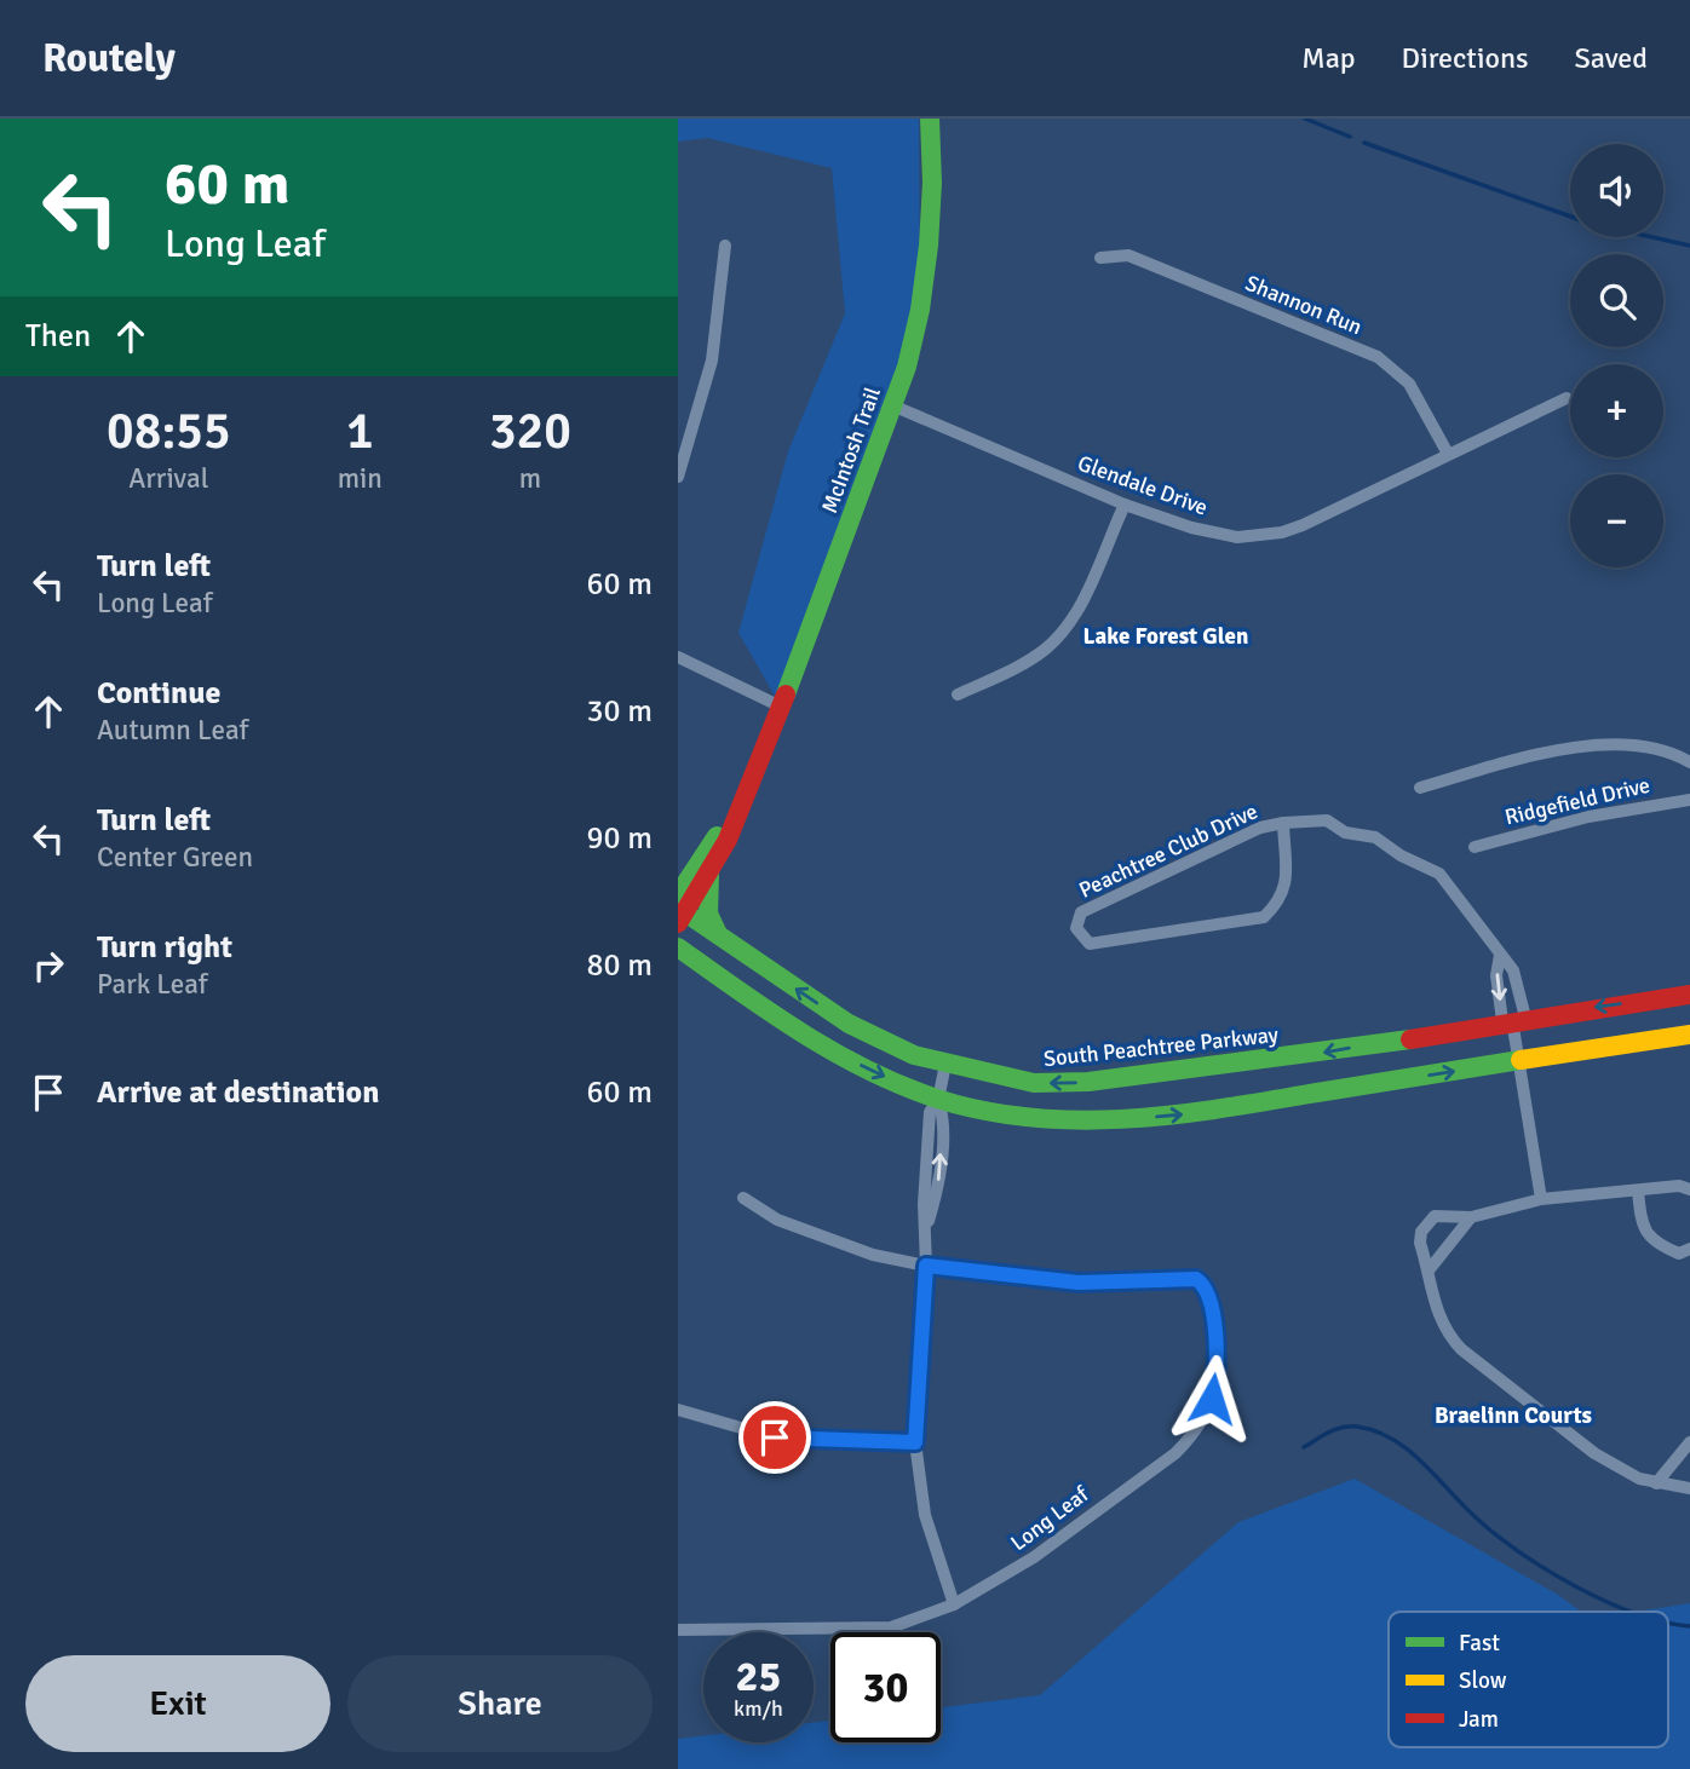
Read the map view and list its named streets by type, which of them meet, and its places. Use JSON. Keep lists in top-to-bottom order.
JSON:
{
  "streets": {
    "main road": ["McIntosh Trail", "South Peachtree Parkway"],
    "street": [
      "Shannon Run",
      "Glendale Drive",
      "Ridgefield Drive",
      "Peachtree Club Drive",
      "Long Leaf"
    ]
  },
  "crossings": [
    ["Shannon Run", "Glendale Drive"],
    ["McIntosh Trail", "Glendale Drive"],
    ["McIntosh Trail", "South Peachtree Parkway"],
    ["Peachtree Club Drive", "South Peachtree Parkway"]
  ],
  "districts": ["Lake Forest Glen", "Braelinn Courts"],
  "legend": ["Fast", "Slow", "Jam"],
  "page": {
    "header": "Routely",
    "nav": ["Map", "Directions", "Saved"],
    "turn": ["60 m", "Long Leaf"],
    "map_buttons": ["+", "−"],
    "then": "Then",
    "eta": [
      "08:55",
      "Arrival",
      "1",
      "min",
      "320",
      "m"
    ],
    "list": [
      {
        "name": "Turn left",
        "note": "Long Leaf",
        "value": "60 m"
      },
      {
        "name": "Continue",
        "note": "Autumn Leaf",
        "value": "30 m"
      },
      {
        "name": "Turn left",
        "note": "Center Green",
        "value": "90 m"
      },
      {
        "name": "Turn right",
        "note": "Park Leaf",
        "value": "80 m"
      },
      {
        "name": "Arrive at destination",
        "value": "60 m"
      }
    ],
    "speed": "25 km/h",
    "limit": "30",
    "buttons": ["Exit", "Share"]
  }
}
